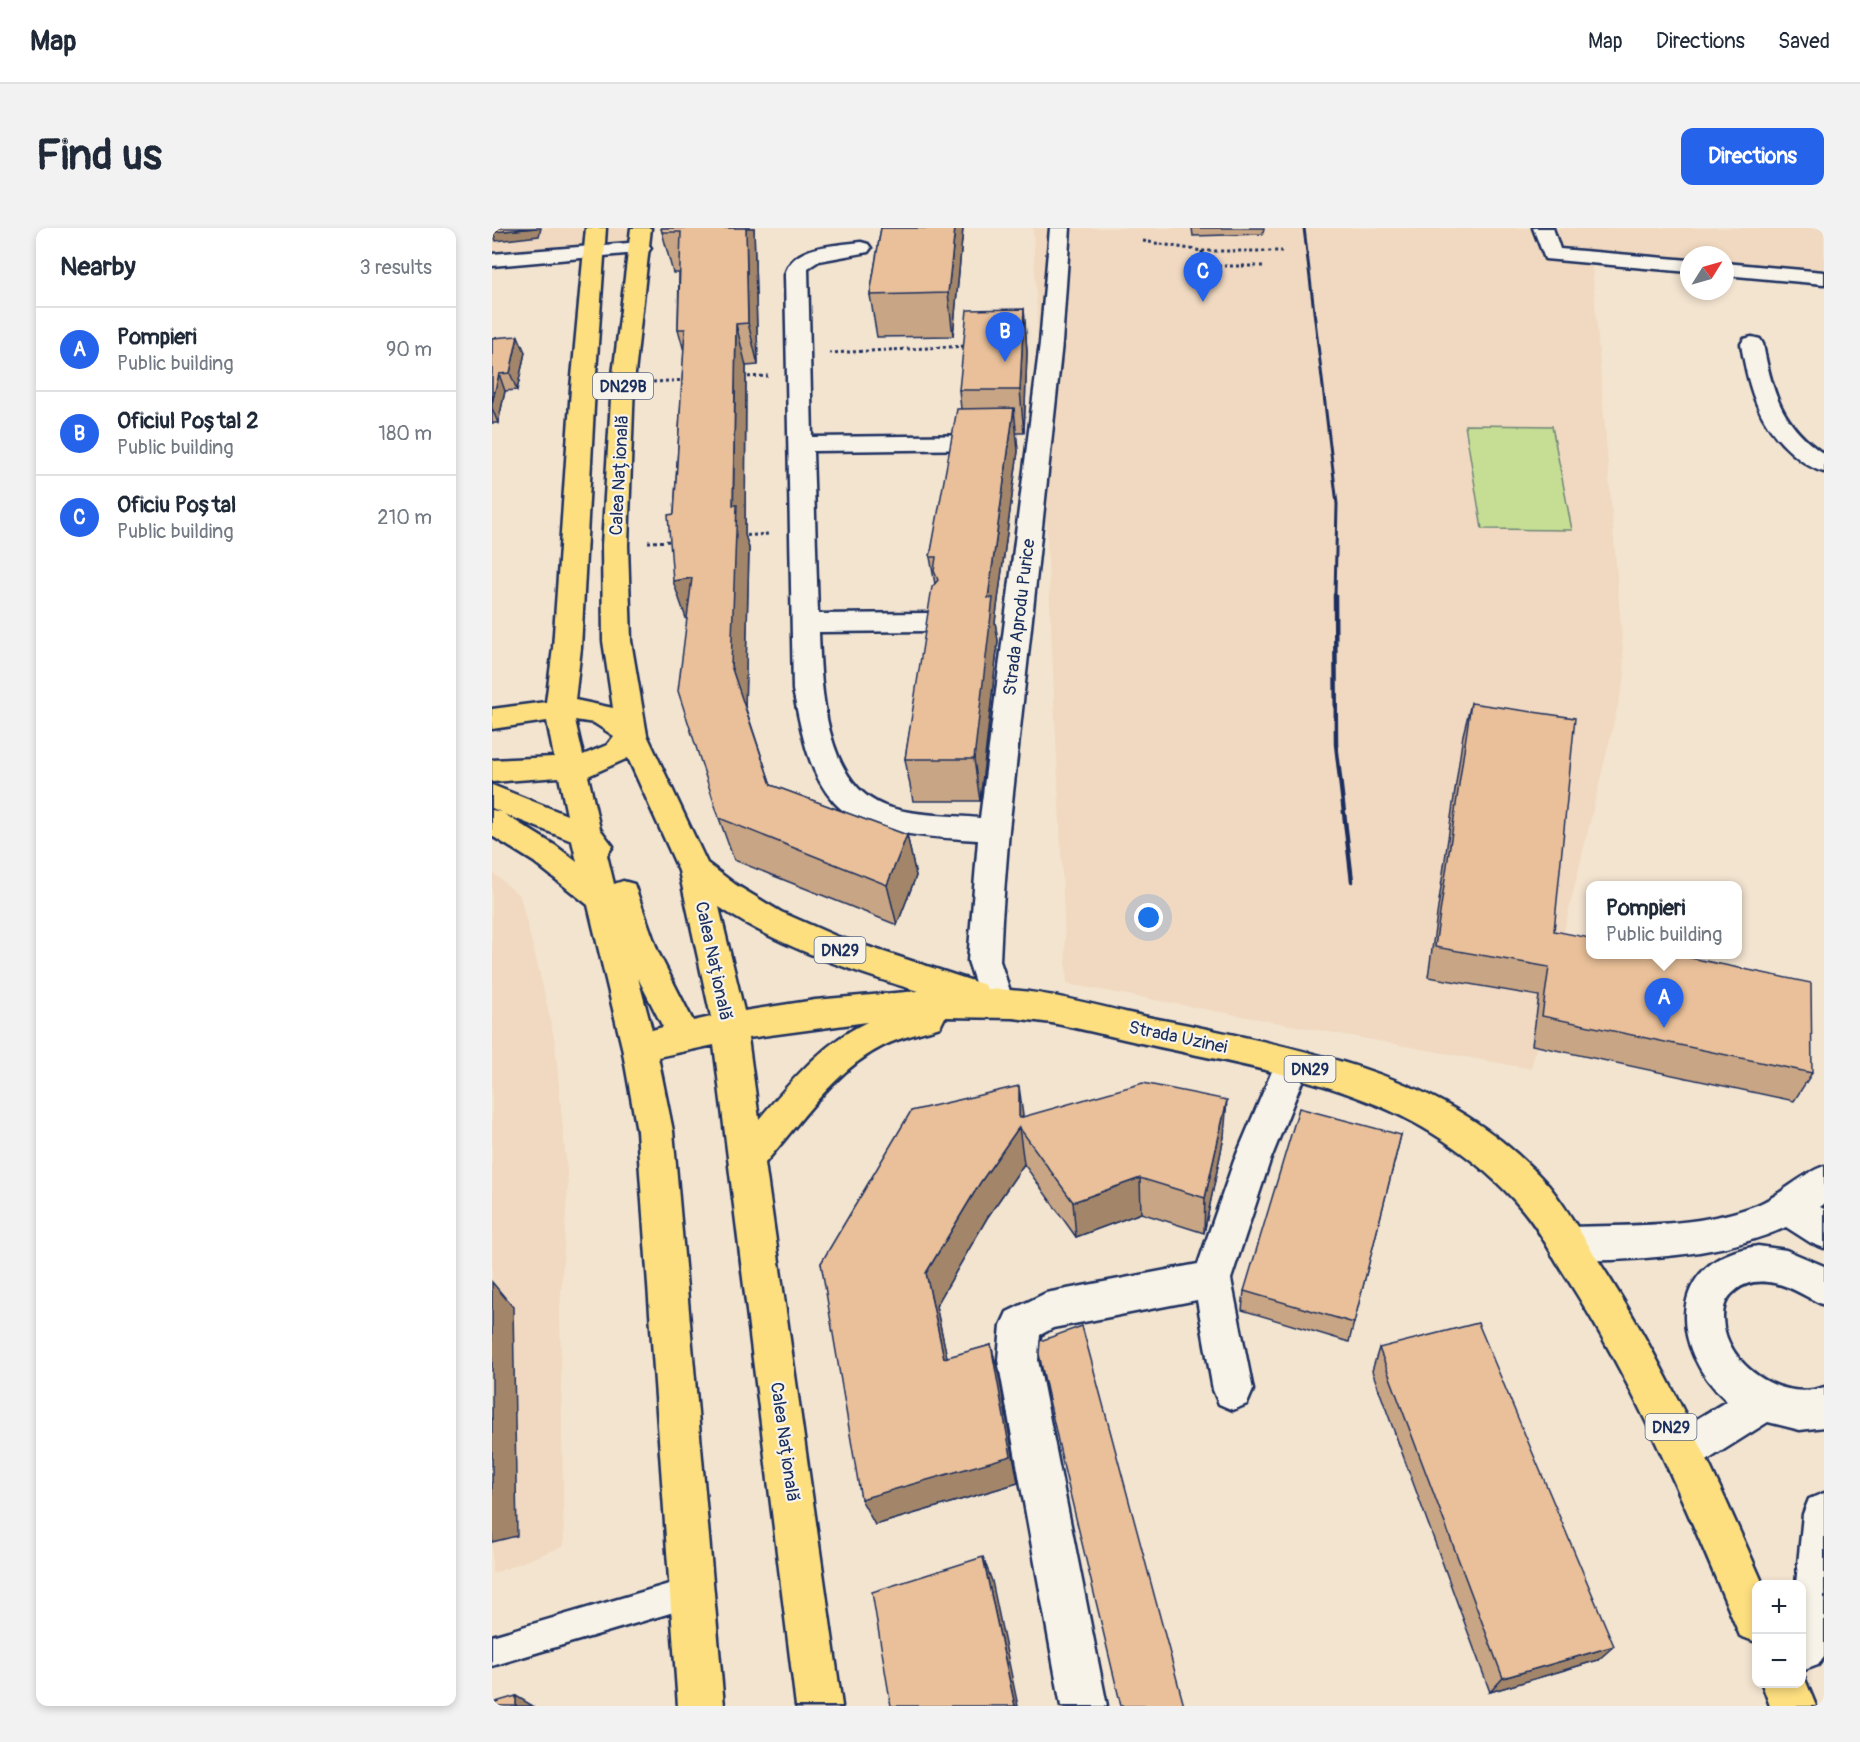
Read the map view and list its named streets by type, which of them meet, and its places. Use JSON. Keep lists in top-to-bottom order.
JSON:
{
  "streets": {
    "main road": [
      "DN29B",
      "Calea Națională",
      "DN29",
      "Strada Uzinei"
    ],
    "street": ["Strada Aprodu Purice"]
  },
  "crossings": [
    ["DN29B", "DN29"],
    ["Calea Națională", "DN29"],
    ["Calea Națională", "Strada Uzinei"],
    ["Strada Aprodu Purice", "DN29"],
    ["Strada Aprodu Purice", "Strada Uzinei"],
    ["DN29", "Strada Uzinei"]
  ],
  "north": "top right",
  "page": {
    "header": "Map",
    "nav": ["Map", "Directions", "Saved"],
    "buttons": "Directions",
    "title": "Find us",
    "heading": ["Nearby", "3 results"],
    "pins": ["C", "B", "A"],
    "list": [
      {
        "mark": "A",
        "name": "Pompieri",
        "note": "Public building",
        "value": "90 m"
      },
      {
        "mark": "B",
        "name": "Oficiul Poștal 2",
        "note": "Public building",
        "value": "180 m"
      },
      {
        "mark": "C",
        "name": "Oficiu Poștal",
        "note": "Public building",
        "value": "210 m"
      }
    ],
    "popup": ["Pompieri", "Public building"],
    "map_buttons": ["+", "−"]
  }
}
